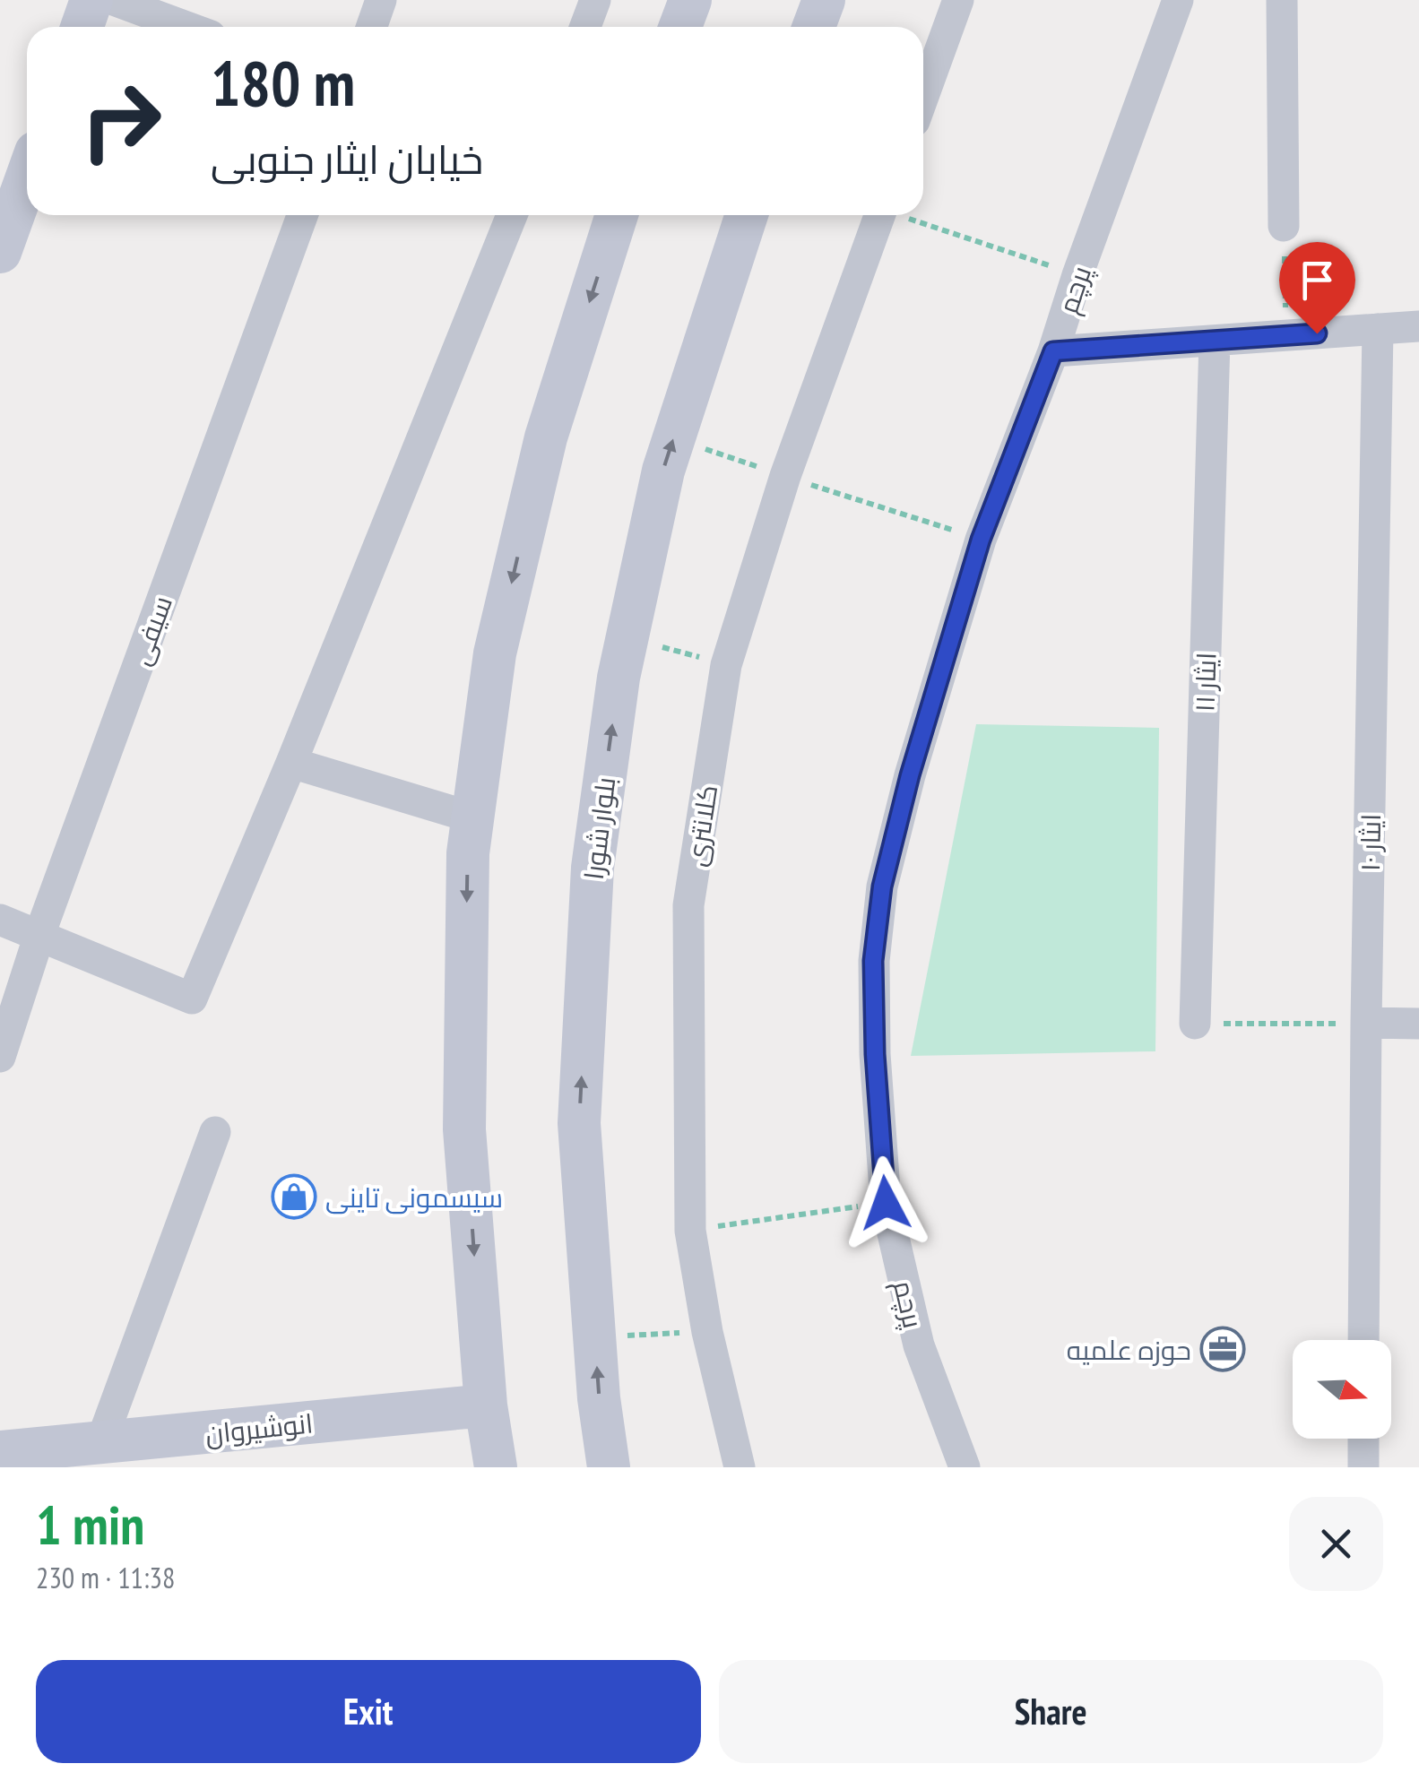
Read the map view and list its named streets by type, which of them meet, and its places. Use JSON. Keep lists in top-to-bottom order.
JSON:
{
  "streets": {
    "main road": ["بلوار شورا", "انوشیروان"],
    "street": [
      "پرچم",
      "سیفی",
      "ایثار ۱۱",
      "کلانتری",
      "ایثار ۱۰"
    ]
  },
  "places": {
    "shop": ["سیسمونی تاینی"],
    "office": ["حوزه علمیه"]
  },
  "north": "right",
  "page": {
    "turn": ["180 m", "خیابان ایثار جنوبی"],
    "heading": ["1 min", "230 m · 11:38"],
    "buttons": ["Exit", "Share"]
  }
}
